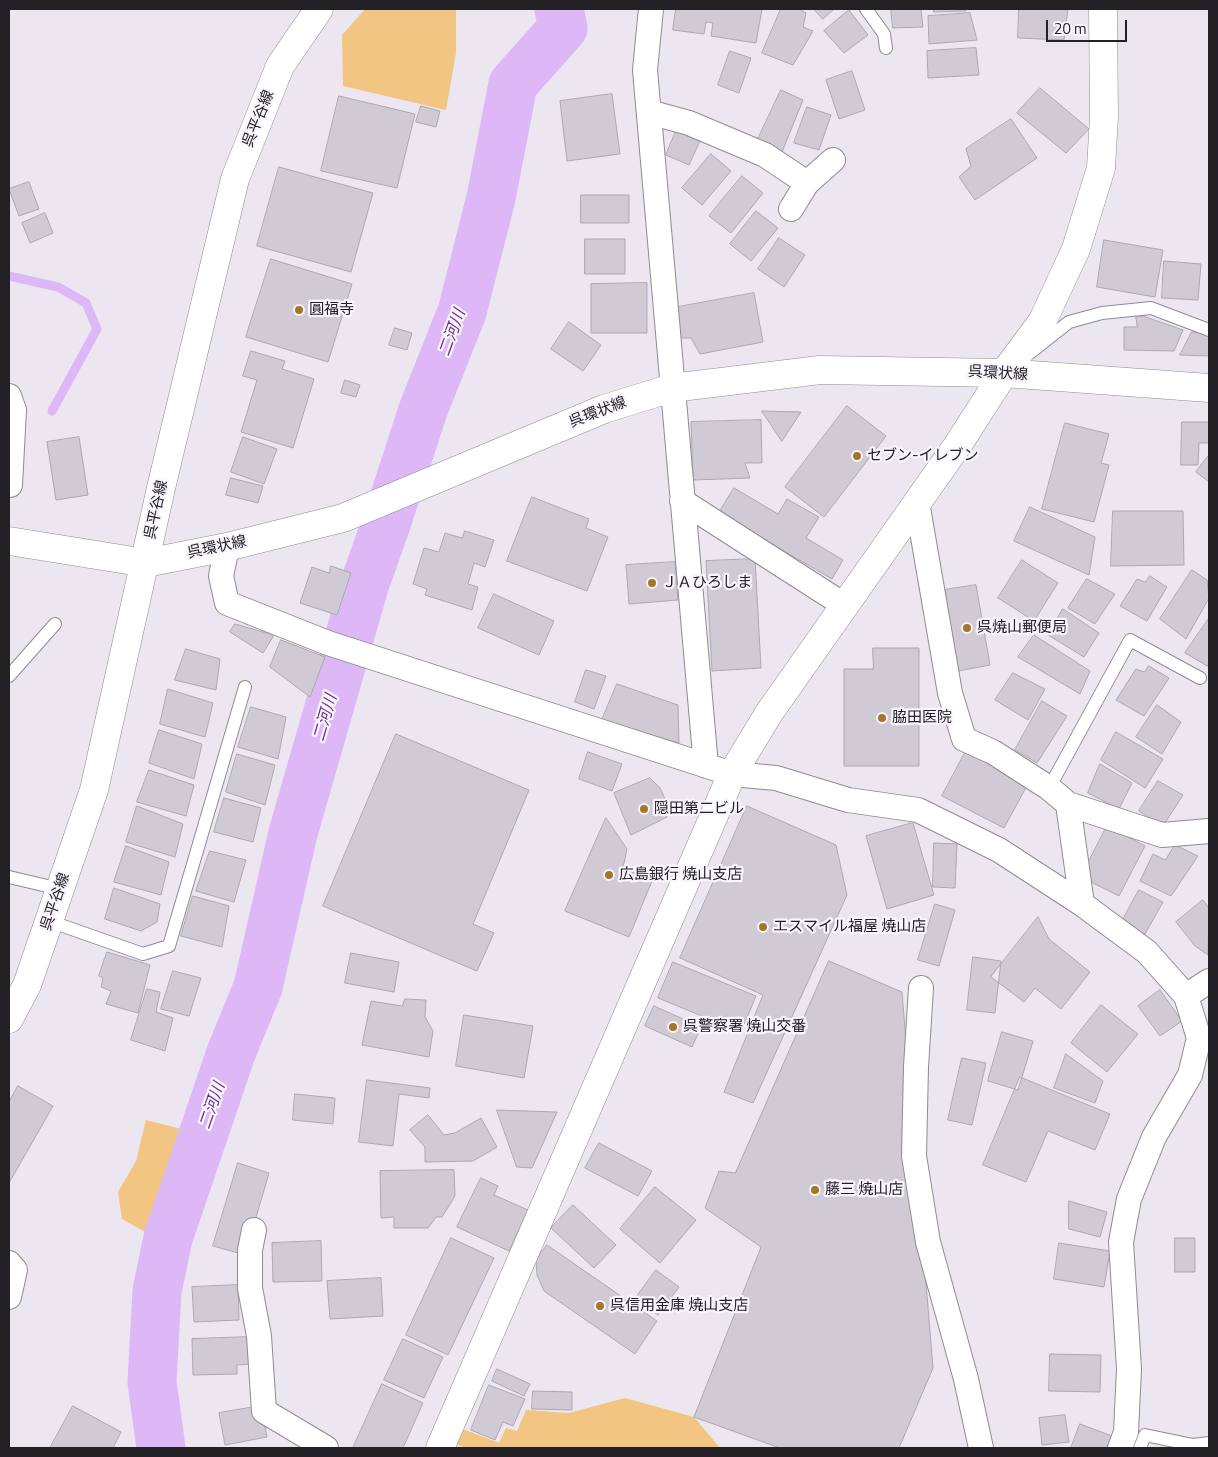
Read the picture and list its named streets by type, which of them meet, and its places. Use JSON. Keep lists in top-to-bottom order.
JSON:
{
  "streets": {
    "main road": ["呉平谷線", "呉環状線"]
  },
  "crossings": [
    ["呉平谷線", "呉環状線"]
  ],
  "water": ["二河川"],
  "places": [
    "圓福寺",
    "セブン-イレブン",
    "ＪＡひろしま",
    "呉焼山郵便局",
    "脇田医院",
    "隠田第二ビル",
    "広島銀行 焼山支店",
    "エスマイル福屋 焼山店",
    "呉警察署 焼山交番",
    "藤三 焼山店",
    "呉信用金庫 焼山支店"
  ],
  "scale_bar": "20 m"
}
